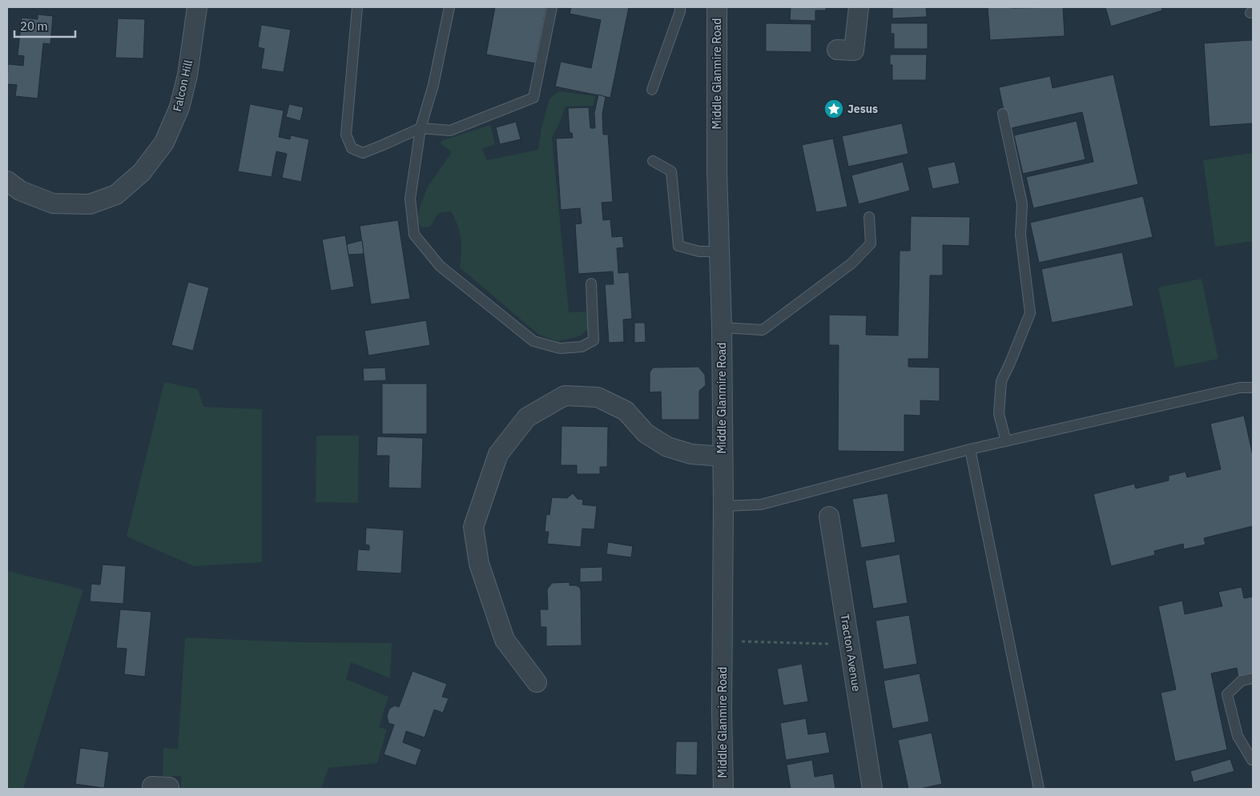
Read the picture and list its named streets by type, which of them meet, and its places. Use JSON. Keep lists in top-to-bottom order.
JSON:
{
  "streets": {
    "street": ["Middle Glanmire Road", "Falcon Hill", "Tracton Avenue"]
  },
  "places": {
    "place": ["Jesus"]
  },
  "scale_bar": "20 m"
}
